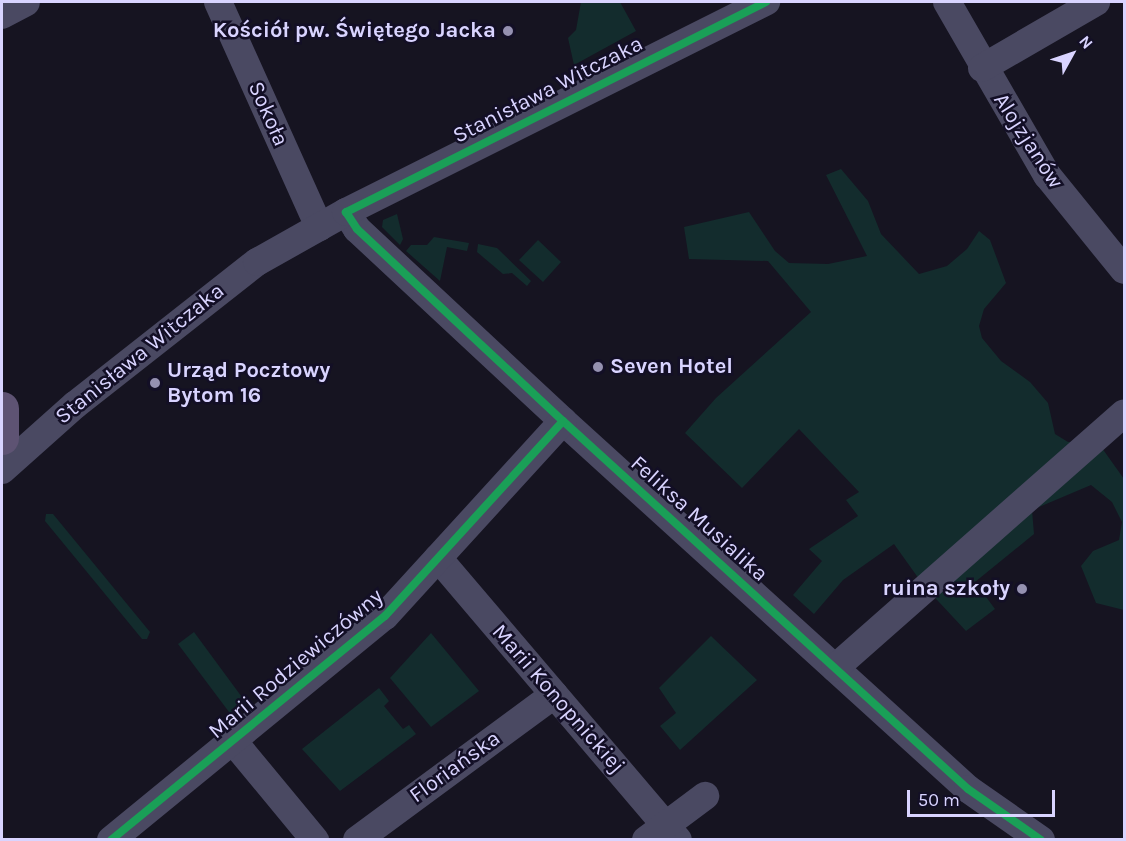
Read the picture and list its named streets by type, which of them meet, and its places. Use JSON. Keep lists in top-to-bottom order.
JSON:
{
  "streets": {
    "street": [
      "Stanisława Witczaka",
      "Sokoła",
      "Alojzjanów",
      "Feliksa Musialika",
      "Marii Rodziewiczówny",
      "Marii Konopnickiej",
      "Floriańska"
    ]
  },
  "crossings": [
    ["Stanisława Witczaka", "Sokoła"],
    ["Stanisława Witczaka", "Feliksa Musialika"],
    ["Feliksa Musialika", "Marii Rodziewiczówny"],
    ["Marii Rodziewiczówny", "Marii Konopnickiej"],
    ["Marii Konopnickiej", "Floriańska"]
  ],
  "places": [
    "Kościół pw. Świętego Jacka",
    "Seven Hotel",
    "Urząd Pocztowy Bytom 16",
    "ruina szkoły"
  ],
  "scale_bar": "50 m",
  "north": "top right"
}
